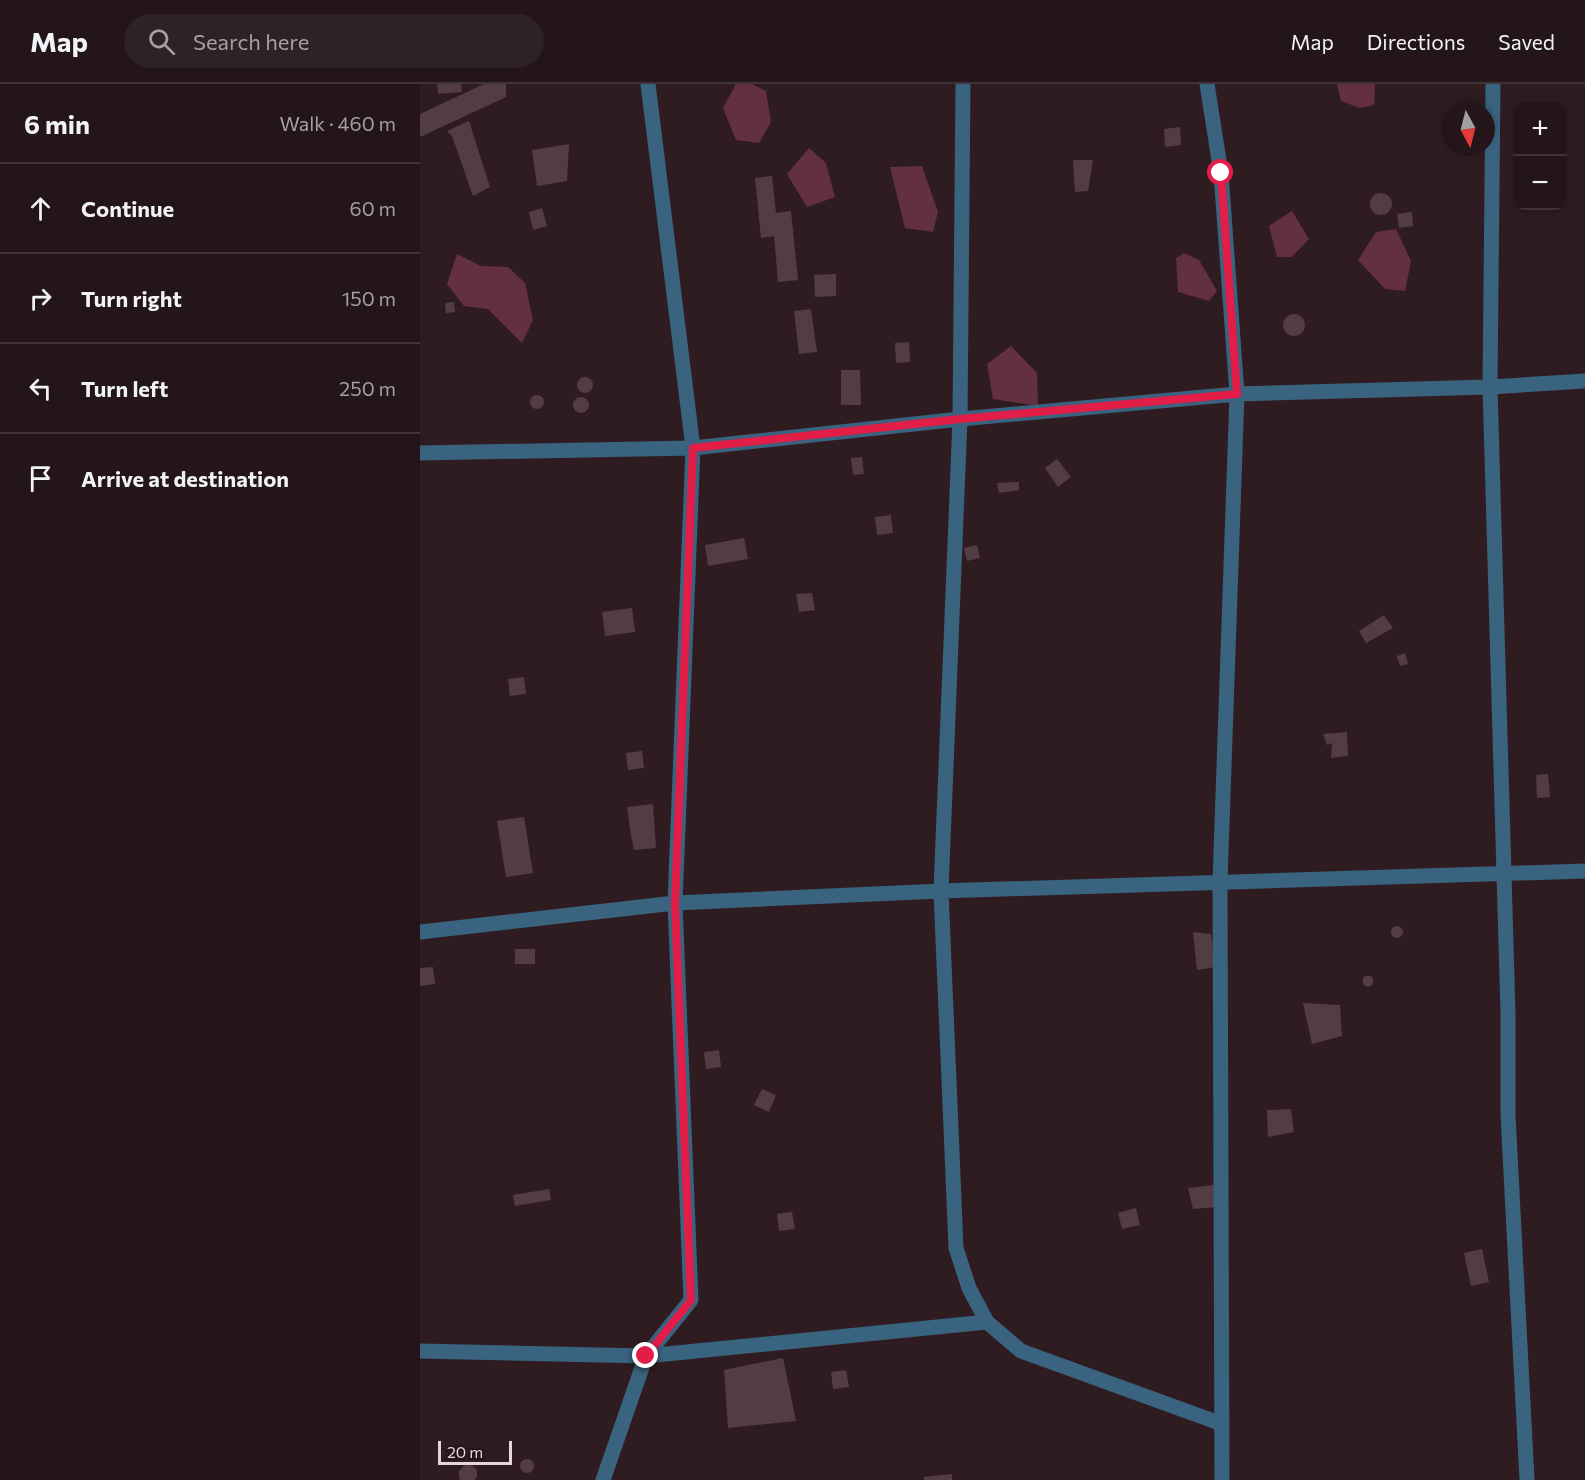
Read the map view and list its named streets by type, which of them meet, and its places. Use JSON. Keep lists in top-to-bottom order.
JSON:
{
  "scale_bar": "20 m",
  "north": "bottom",
  "page": {
    "header": "Map",
    "search": "Search here",
    "nav": ["Map", "Directions", "Saved"],
    "heading": ["6 min", "Walk · 460 m"],
    "map_buttons": ["+", "−"],
    "list": [
      ["Continue", "60 m"],
      ["Turn right", "150 m"],
      ["Turn left", "250 m"],
      "Arrive at destination"
    ],
    "scale": "20 m"
  }
}
